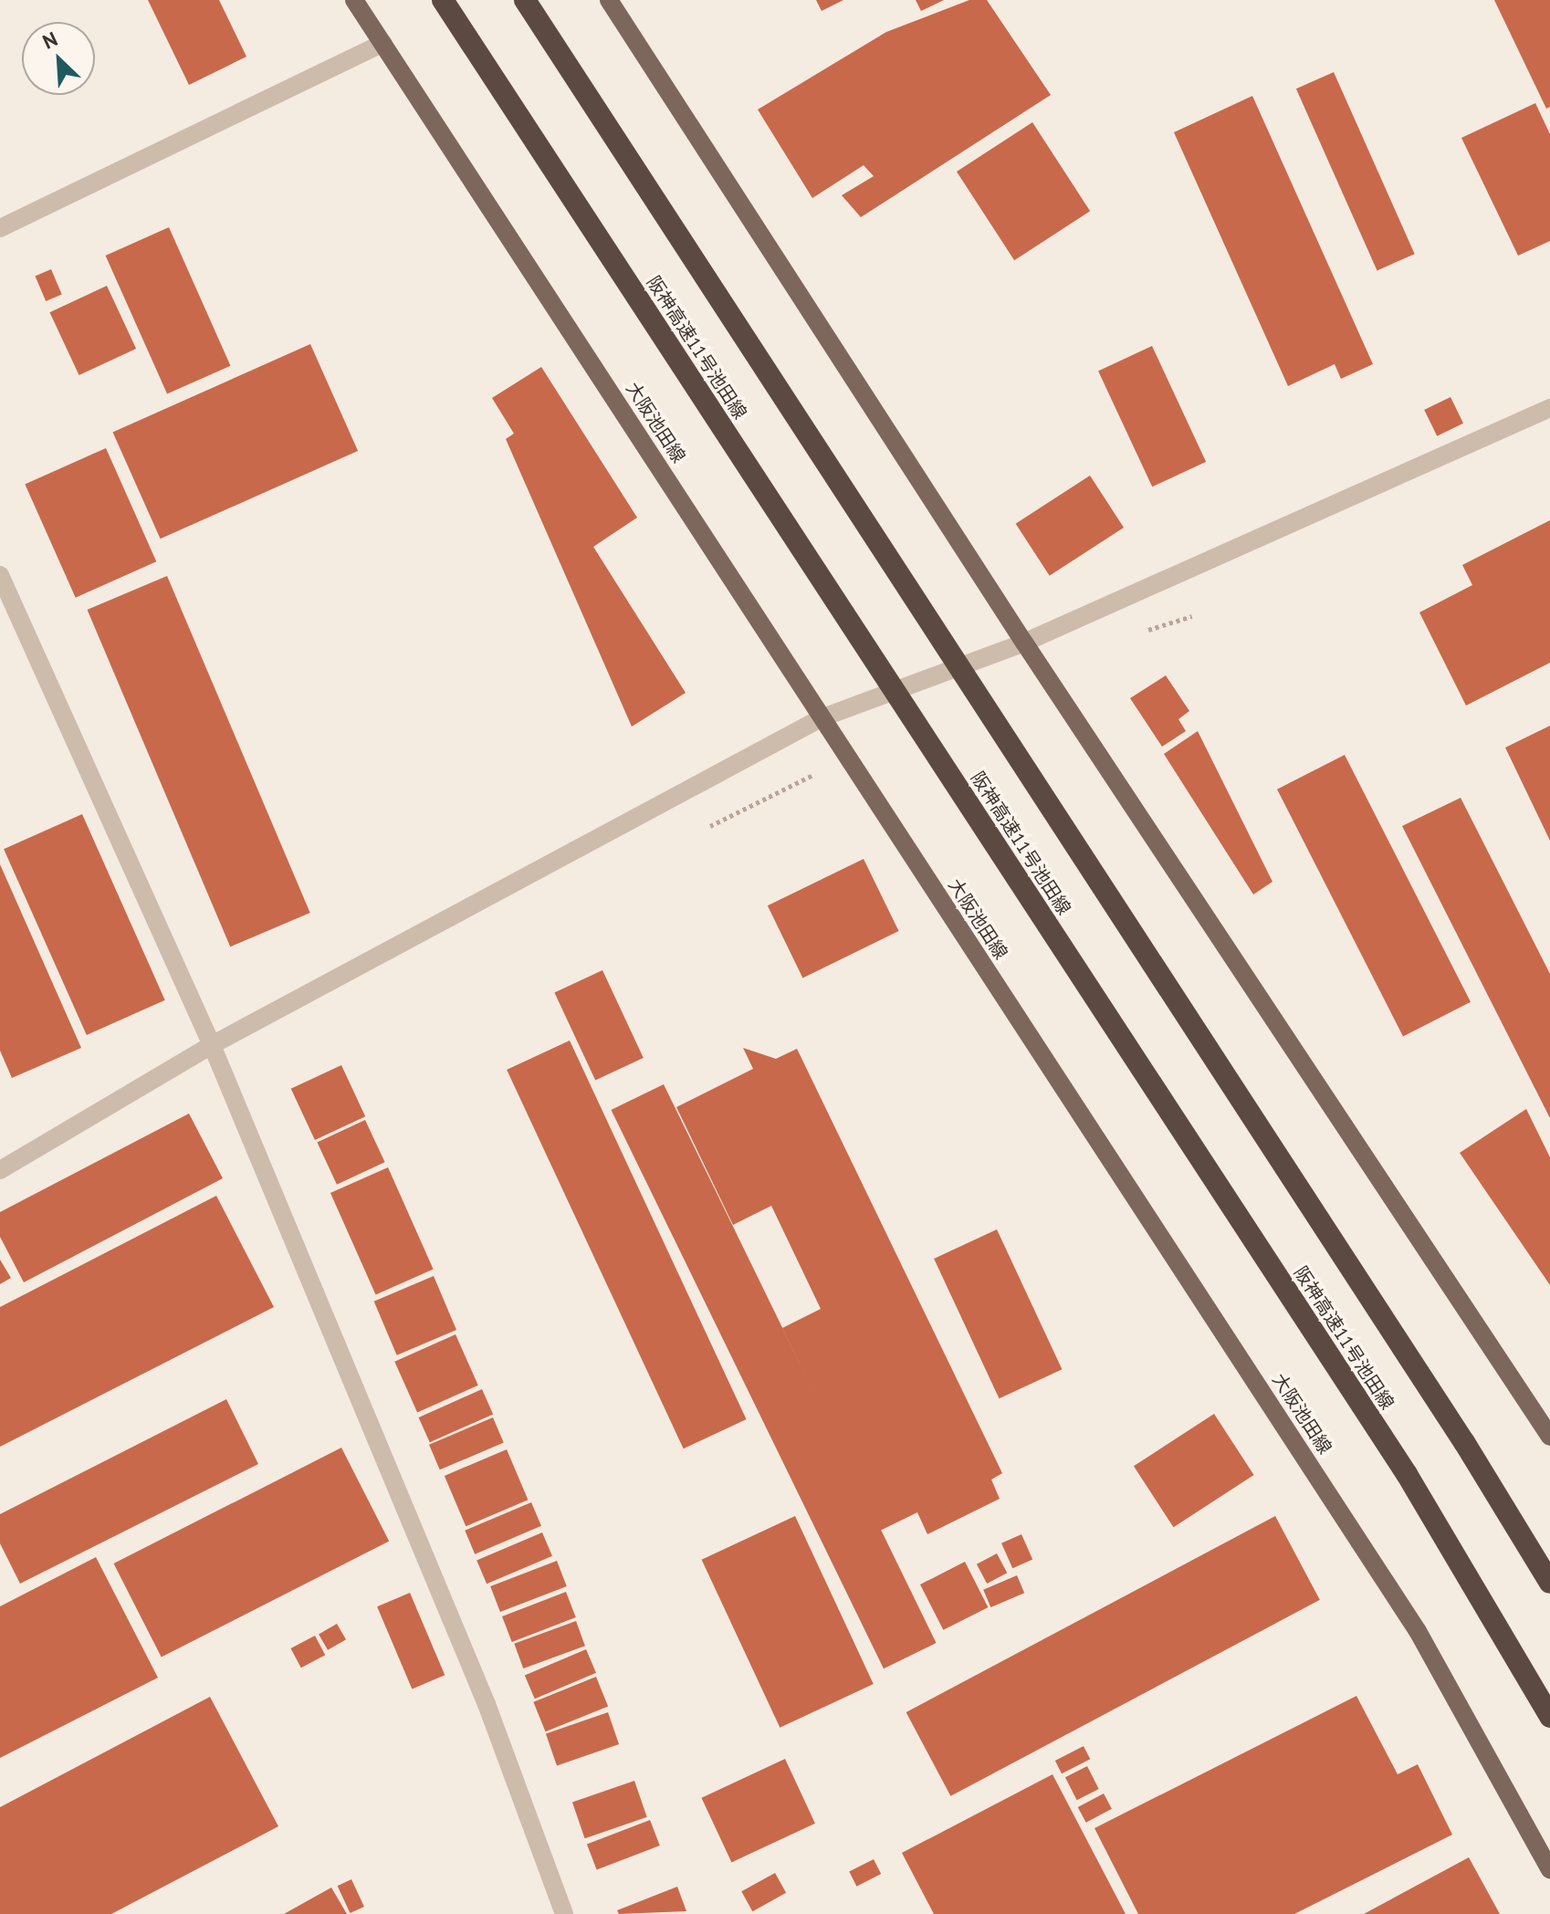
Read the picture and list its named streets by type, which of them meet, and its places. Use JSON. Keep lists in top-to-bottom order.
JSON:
{
  "streets": {
    "highway": ["阪神高速11号池田線"],
    "main road": ["大阪池田線"]
  },
  "north": "top left"
}
